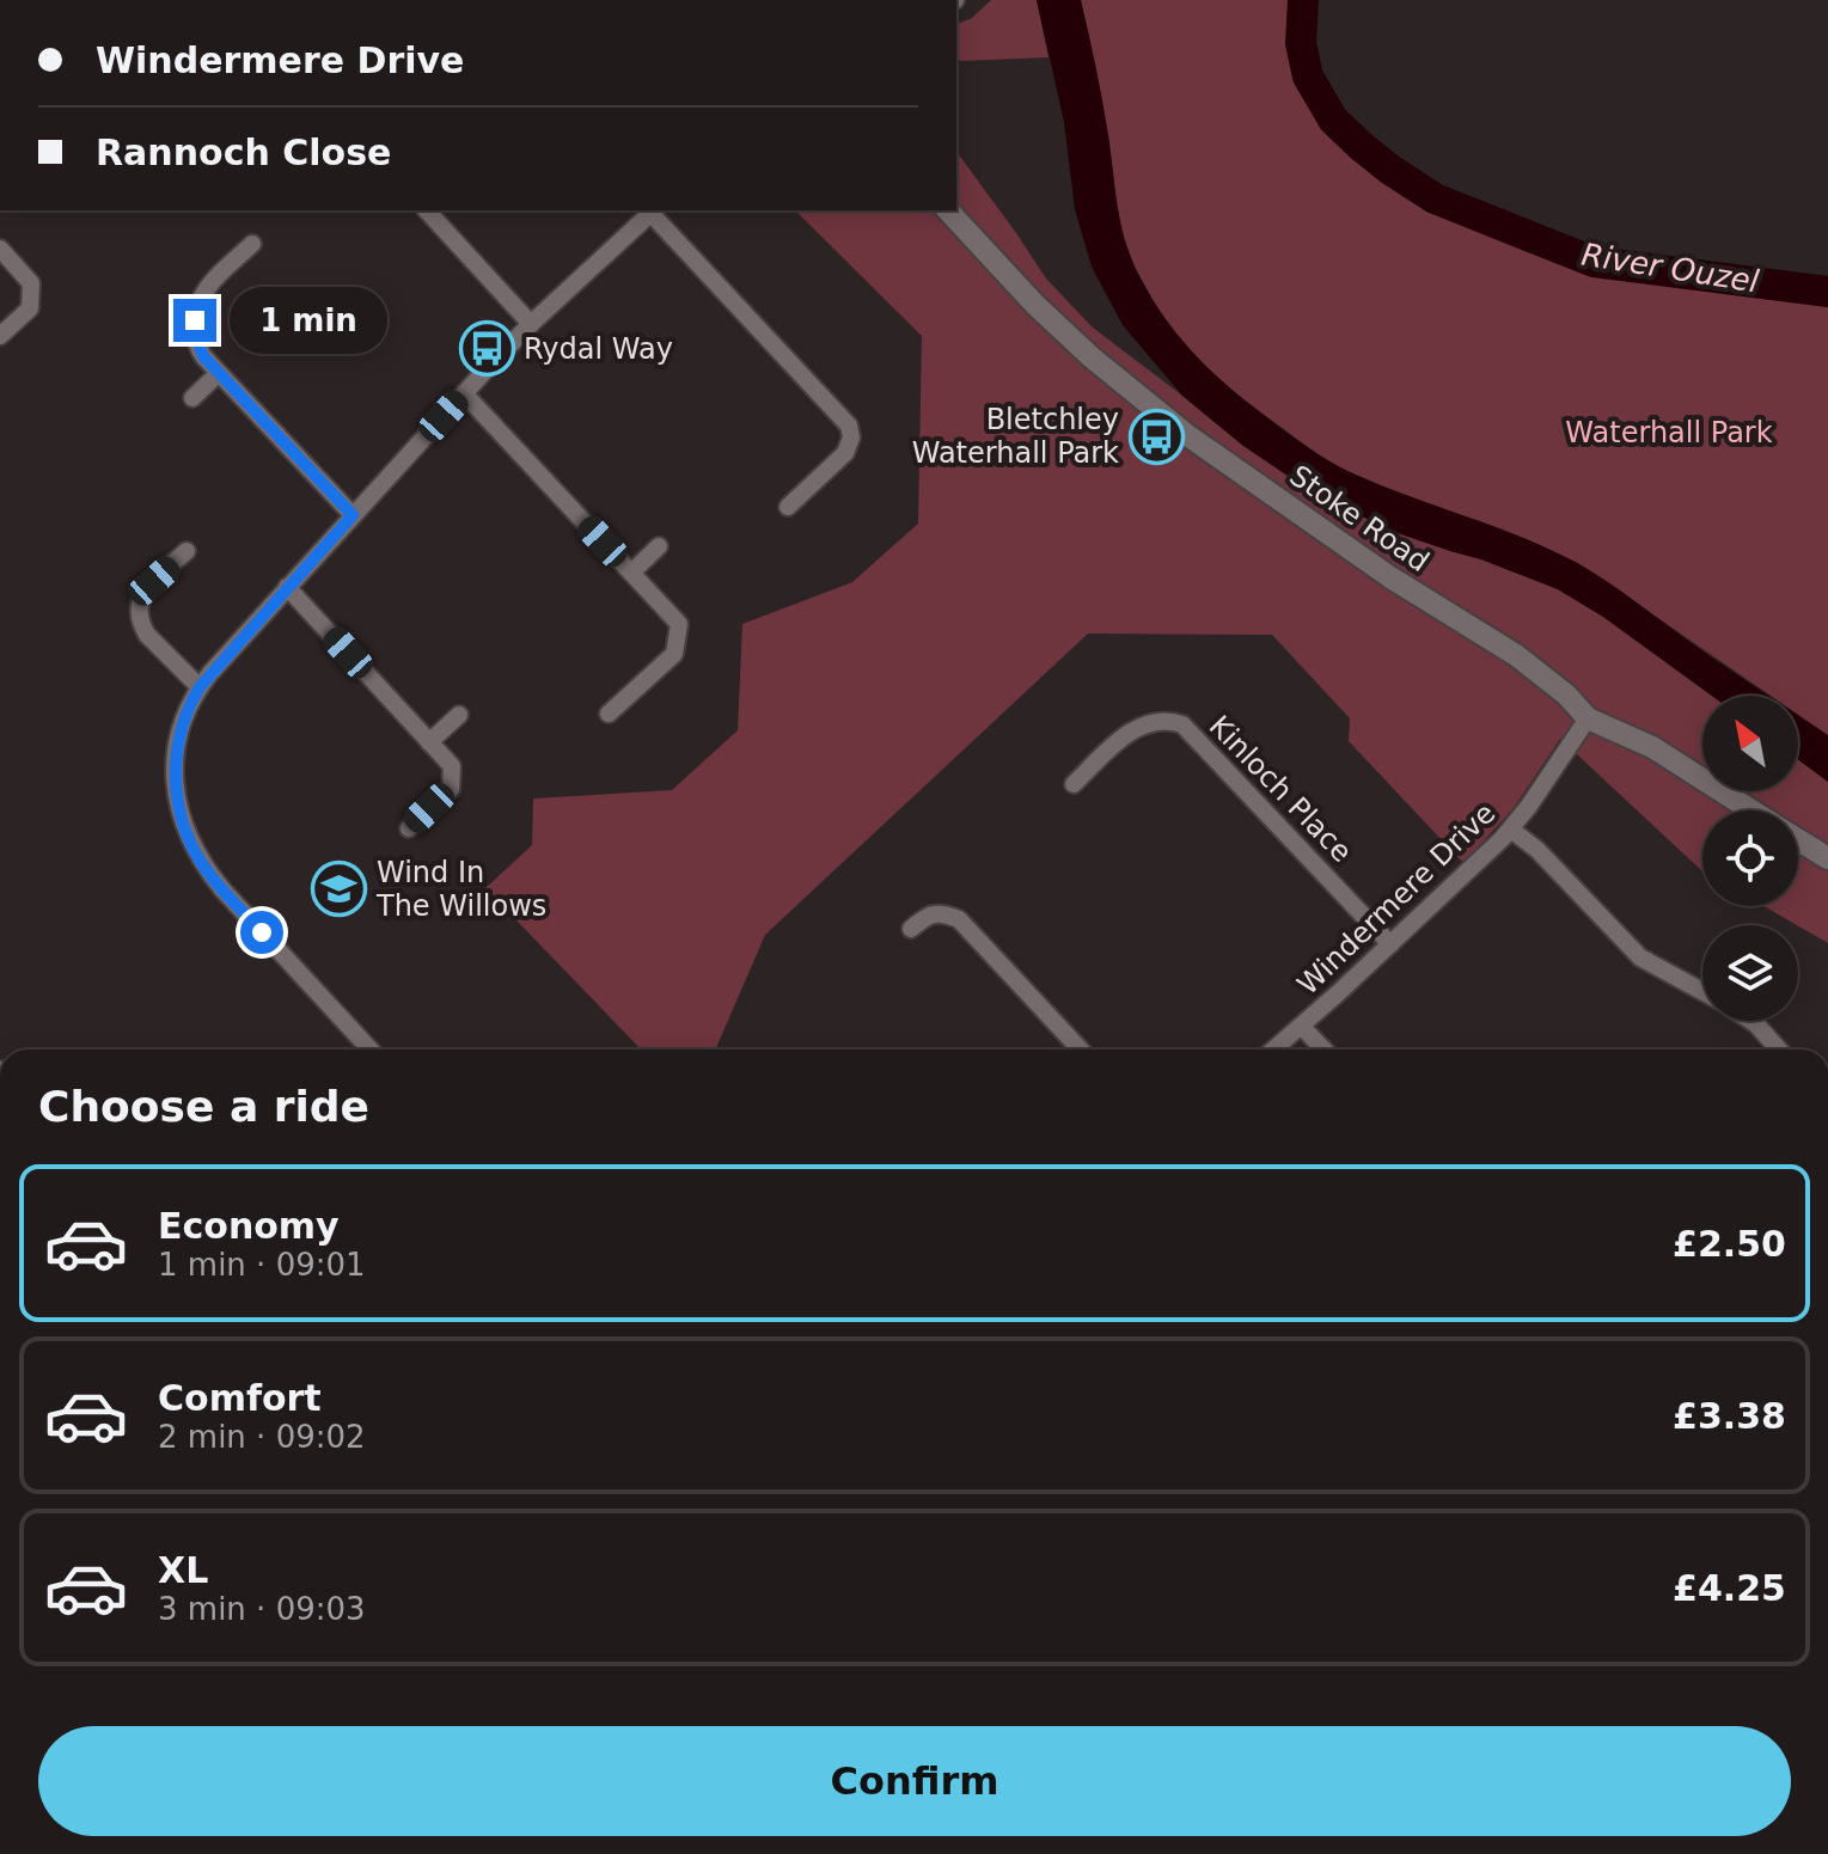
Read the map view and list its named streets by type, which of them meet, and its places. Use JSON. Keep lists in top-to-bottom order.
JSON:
{
  "streets": {
    "street": ["Stoke Road", "Kinloch Place", "Windermere Drive"]
  },
  "crossings": [
    ["Stoke Road", "Windermere Drive"],
    ["Kinloch Place", "Windermere Drive"]
  ],
  "water": ["River Ouzel"],
  "parks": ["Waterhall Park"],
  "places": {
    "bus stop": ["Rydal Way", "Bletchley Waterhall Park"],
    "school or university": ["Wind In The Willows"]
  },
  "north": "top left",
  "page": {
    "banner": ["Windermere Drive", "Rannoch Close"],
    "bubble": "1 min",
    "heading": "Choose a ride",
    "list": [
      {
        "name": "Economy",
        "note": "1 min · 09:01",
        "value": "£2.50"
      },
      {
        "name": "Comfort",
        "note": "2 min · 09:02",
        "value": "£3.38"
      },
      {
        "name": "XL",
        "note": "3 min · 09:03",
        "value": "£4.25"
      }
    ],
    "buttons": "Confirm"
  }
}
